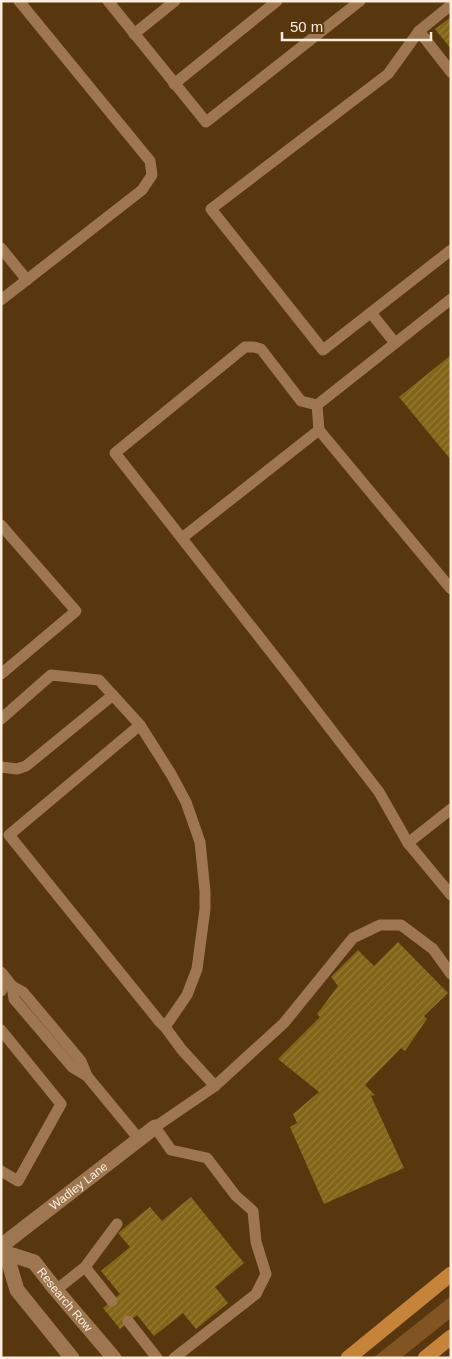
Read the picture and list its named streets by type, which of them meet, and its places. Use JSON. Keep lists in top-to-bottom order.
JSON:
{
  "streets": {
    "street": ["Wadley Lane", "Research Row"]
  },
  "crossings": [
    ["Wadley Lane", "Research Row"]
  ],
  "scale_bar": "50 m"
}
